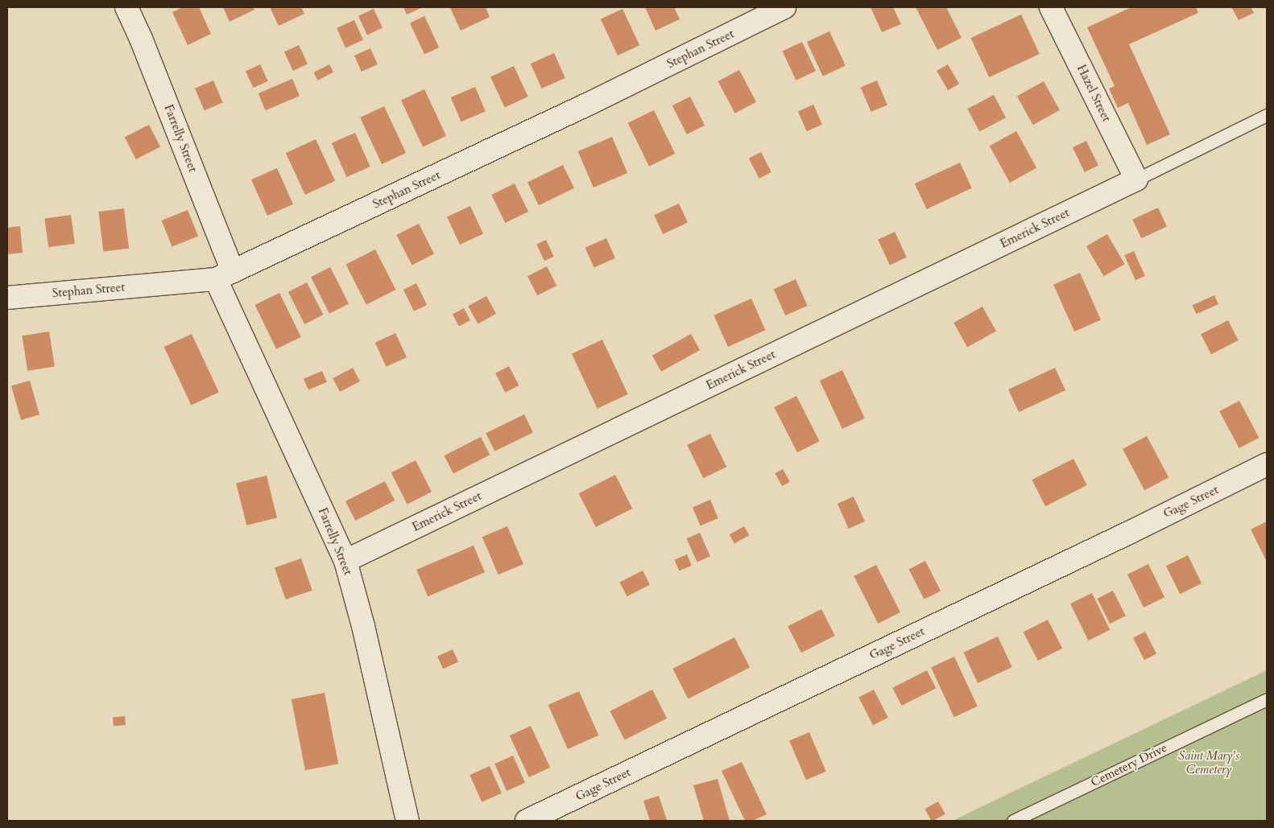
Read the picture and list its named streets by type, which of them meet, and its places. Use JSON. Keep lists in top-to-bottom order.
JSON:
{
  "streets": {
    "street": [
      "Stephan Street",
      "Hazel Street",
      "Farrelly Street",
      "Emerick Street",
      "Gage Street"
    ],
    "lane": ["Cemetery Drive"]
  },
  "crossings": [
    ["Stephan Street", "Farrelly Street"],
    ["Hazel Street", "Emerick Street"],
    ["Farrelly Street", "Emerick Street"]
  ],
  "parks": ["Saint Mary's Cemetery"]
}
